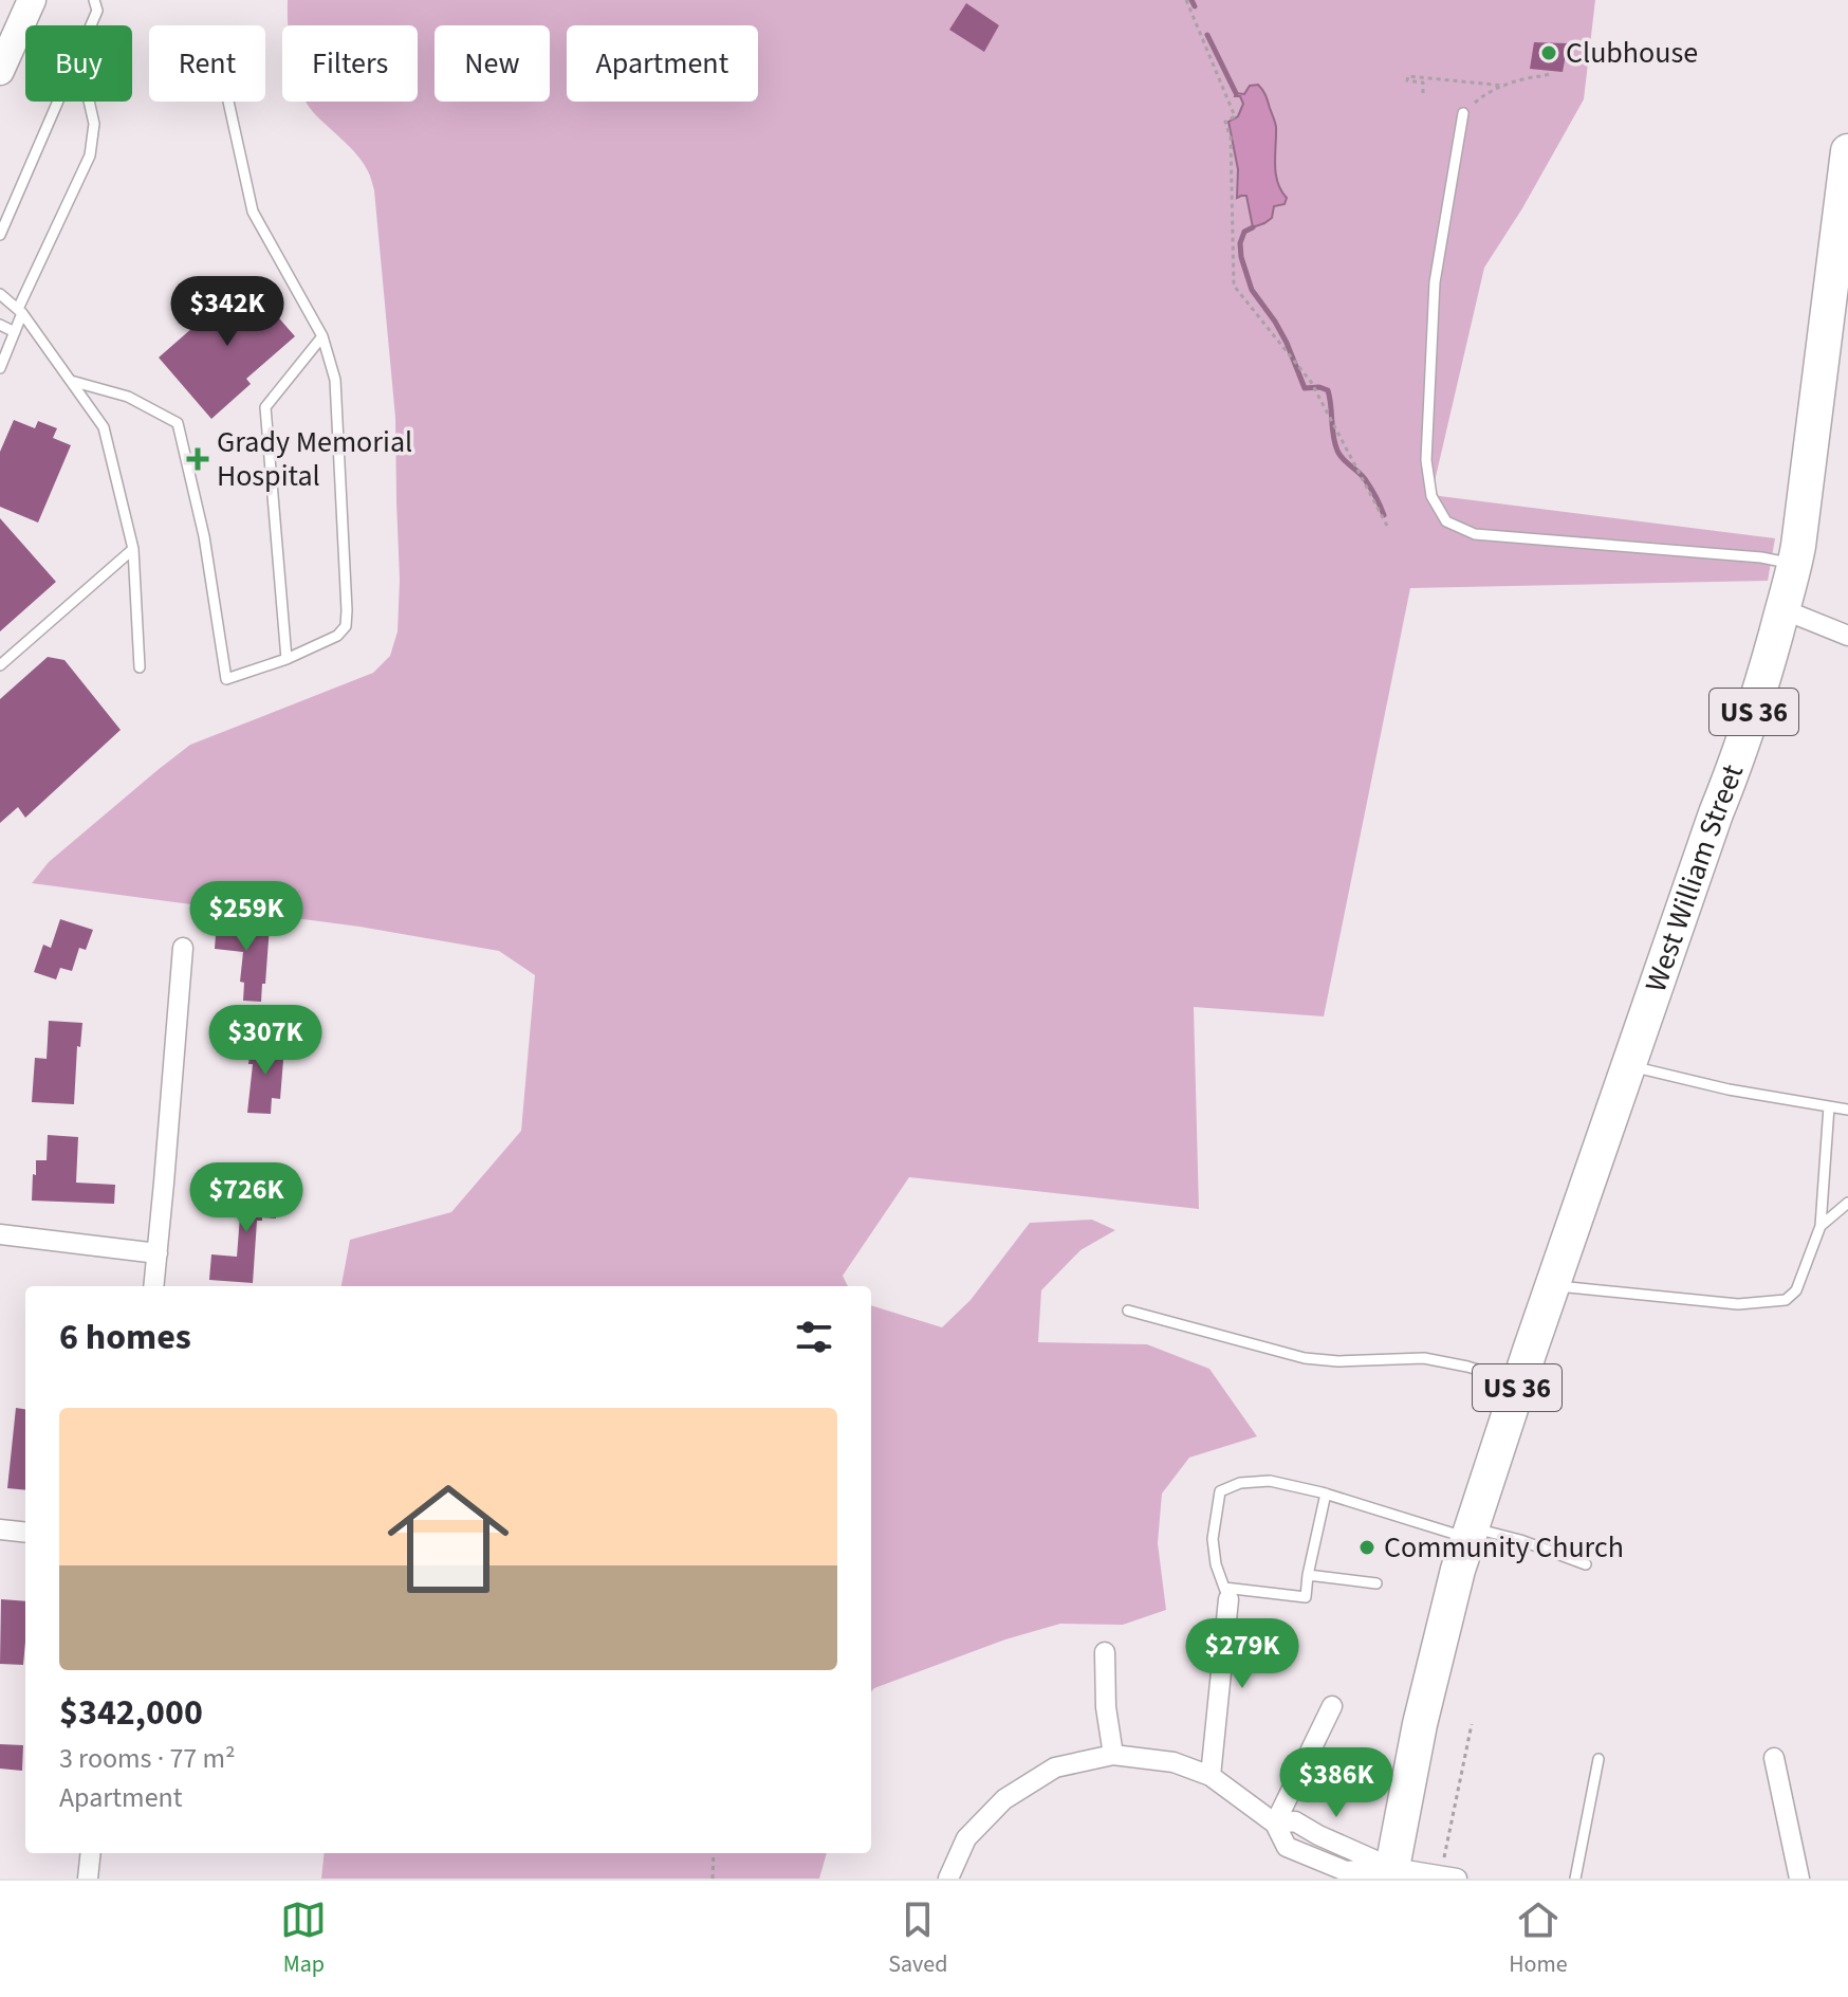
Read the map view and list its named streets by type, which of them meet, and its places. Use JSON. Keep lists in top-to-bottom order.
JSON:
{
  "streets": {
    "highway": ["US 36", "West William Street"]
  },
  "crossings": [
    ["US 36", "West William Street"]
  ],
  "places": {
    "other": ["Clubhouse", "Community Church"],
    "health": ["Grady Memorial Hospital"]
  },
  "page": {
    "chip": [
      "Buy",
      "Rent",
      "Filters",
      "New",
      "Apartment"
    ],
    "price": [
      "$342K",
      "$259K",
      "$307K",
      "$726K",
      "$279K",
      "$386K"
    ],
    "heading": "6 homes",
    "list": [
      {
        "name": "$342,000",
        "note": "3 rooms · 77 m² · Apartment"
      }
    ],
    "tabs": ["Map", "Saved", "Home"]
  }
}
